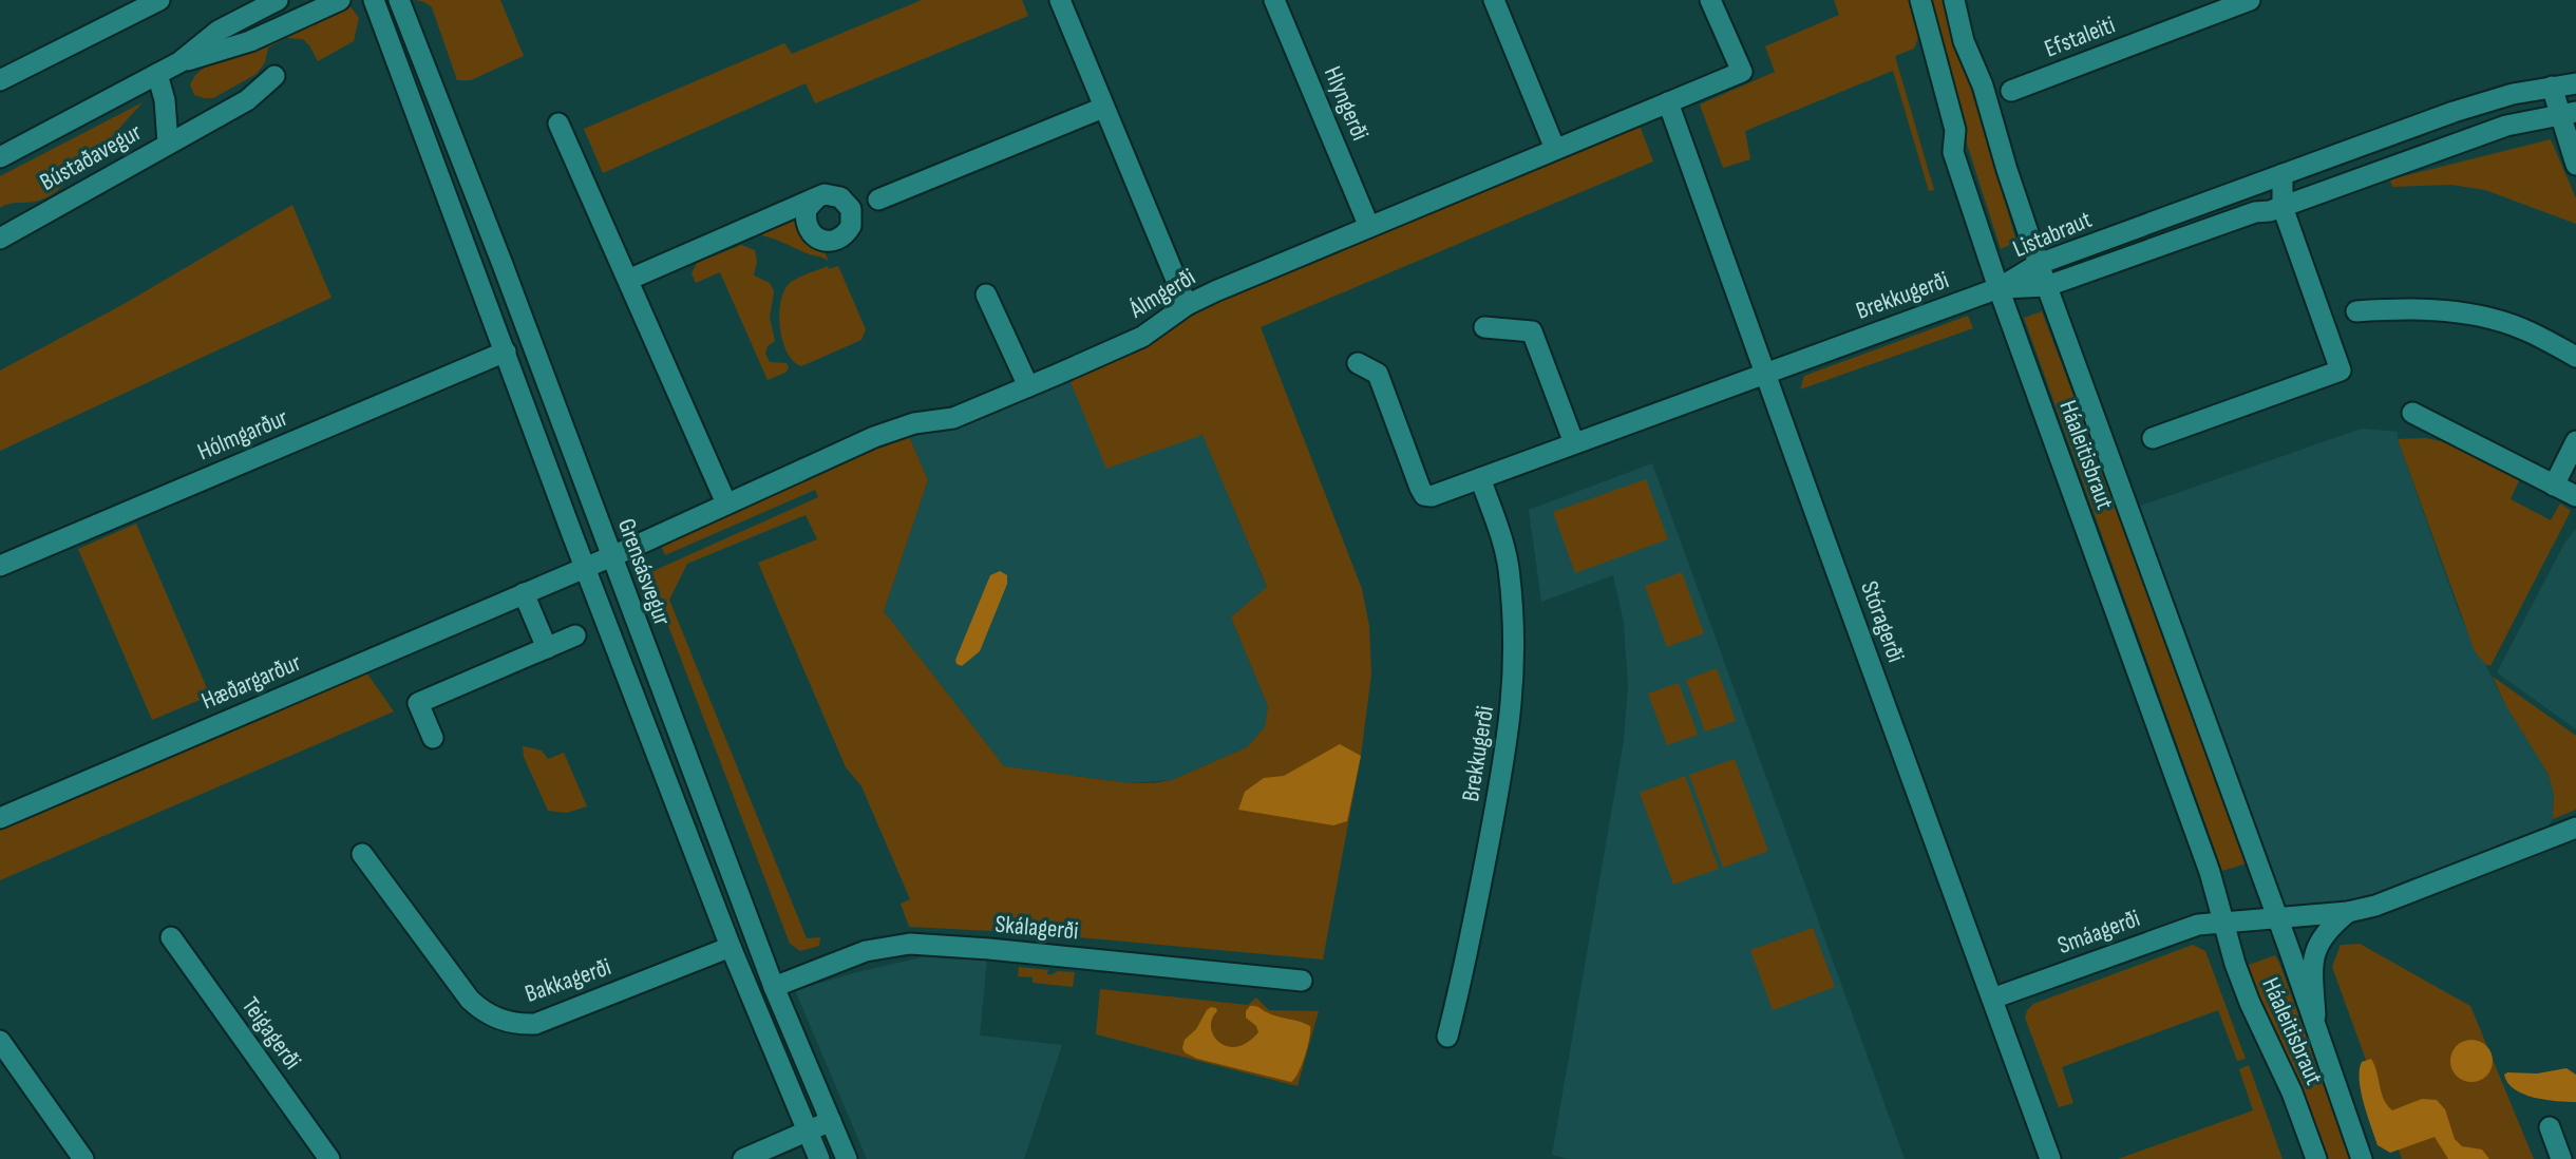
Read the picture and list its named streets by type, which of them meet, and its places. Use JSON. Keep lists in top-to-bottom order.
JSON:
{
  "streets": {
    "street": [
      "Efstaleiti",
      "Hlyngerði",
      "Bústaðavegur",
      "Listabraut",
      "Álmgerði",
      "Brekkugerði",
      "Hólmgarður",
      "Háaleitisbraut",
      "Grensásvegur",
      "Stóragerði",
      "Hæðargarður",
      "Skálagerði",
      "Smáagerði",
      "Bakkagerði",
      "Teigagerði"
    ]
  },
  "crossings": [
    ["Hlyngerði", "Álmgerði"],
    ["Listabraut", "Brekkugerði"],
    ["Listabraut", "Háaleitisbraut"],
    ["Álmgerði", "Grensásvegur"],
    ["Álmgerði", "Stóragerði"],
    ["Álmgerði", "Hæðargarður"],
    ["Brekkugerði", "Háaleitisbraut"],
    ["Brekkugerði", "Stóragerði"],
    ["Háaleitisbraut", "Smáagerði"],
    ["Grensásvegur", "Hæðargarður"],
    ["Grensásvegur", "Skálagerði"],
    ["Stóragerði", "Smáagerði"]
  ]
}
